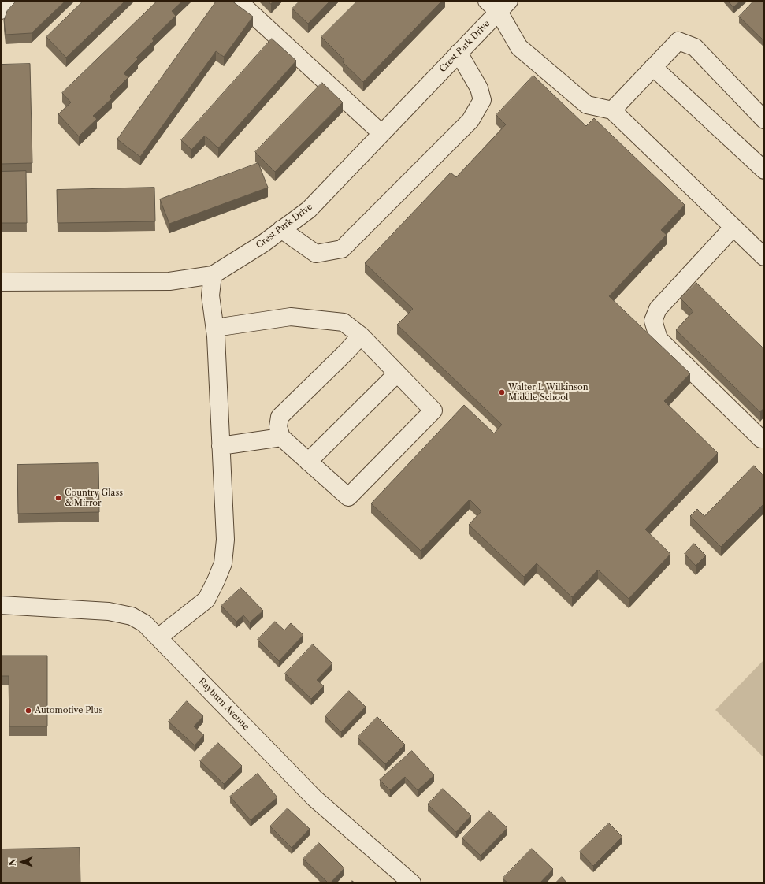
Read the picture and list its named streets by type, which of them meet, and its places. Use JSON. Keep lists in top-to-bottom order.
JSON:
{
  "streets": {
    "street": ["Crest Park Drive", "Rayburn Avenue"]
  },
  "places": ["Walter L Wilkinson Middle School", "Country Glass & Mirror", "Automotive Plus"],
  "north": "left"
}
